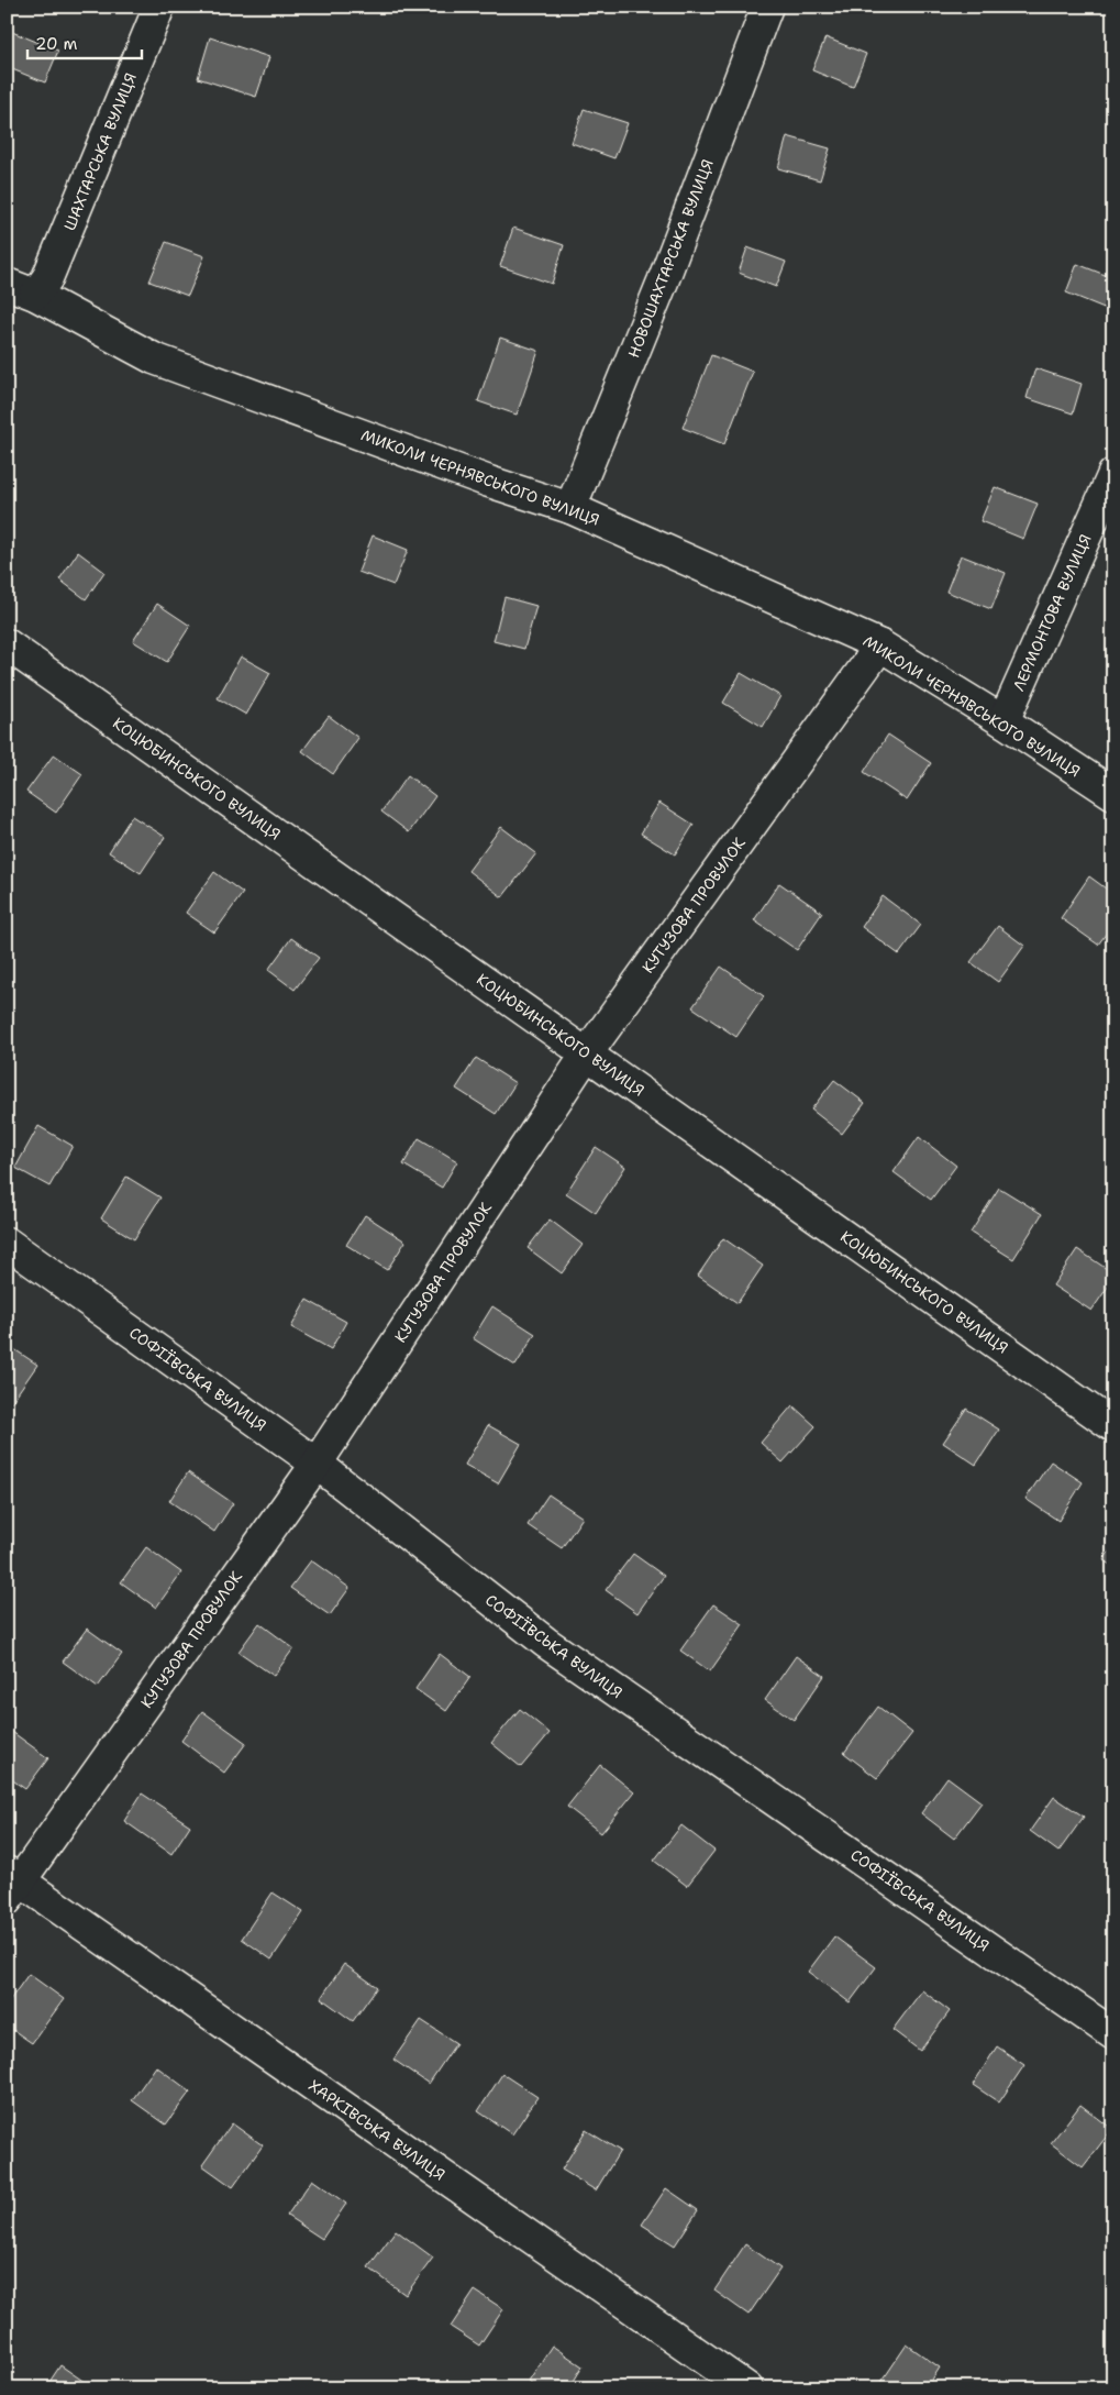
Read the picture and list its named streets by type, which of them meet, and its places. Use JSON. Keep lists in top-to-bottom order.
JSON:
{
  "streets": {
    "street": [
      "ШАХТАРСЬКА ВУЛИЦЯ",
      "НОВОШАХТАРСЬКА ВУЛИЦЯ",
      "МИКОЛИ ЧЕРНЯВСЬКОГО ВУЛИЦЯ",
      "ЛЕРМОНТОВА ВУЛИЦЯ",
      "КОЦЮБИНСЬКОГО ВУЛИЦЯ",
      "КУТУЗОВА ПРОВУЛОК",
      "СОФІЇВСЬКА ВУЛИЦЯ",
      "ХАРКІВСЬКА ВУЛИЦЯ"
    ]
  },
  "crossings": [
    ["ШАХТАРСЬКА ВУЛИЦЯ", "МИКОЛИ ЧЕРНЯВСЬКОГО ВУЛИЦЯ"],
    ["НОВОШАХТАРСЬКА ВУЛИЦЯ", "МИКОЛИ ЧЕРНЯВСЬКОГО ВУЛИЦЯ"],
    ["МИКОЛИ ЧЕРНЯВСЬКОГО ВУЛИЦЯ", "ЛЕРМОНТОВА ВУЛИЦЯ"],
    ["МИКОЛИ ЧЕРНЯВСЬКОГО ВУЛИЦЯ", "КУТУЗОВА ПРОВУЛОК"],
    ["КОЦЮБИНСЬКОГО ВУЛИЦЯ", "КУТУЗОВА ПРОВУЛОК"],
    ["КУТУЗОВА ПРОВУЛОК", "СОФІЇВСЬКА ВУЛИЦЯ"],
    ["КУТУЗОВА ПРОВУЛОК", "ХАРКІВСЬКА ВУЛИЦЯ"]
  ],
  "scale_bar": "20 m"
}
